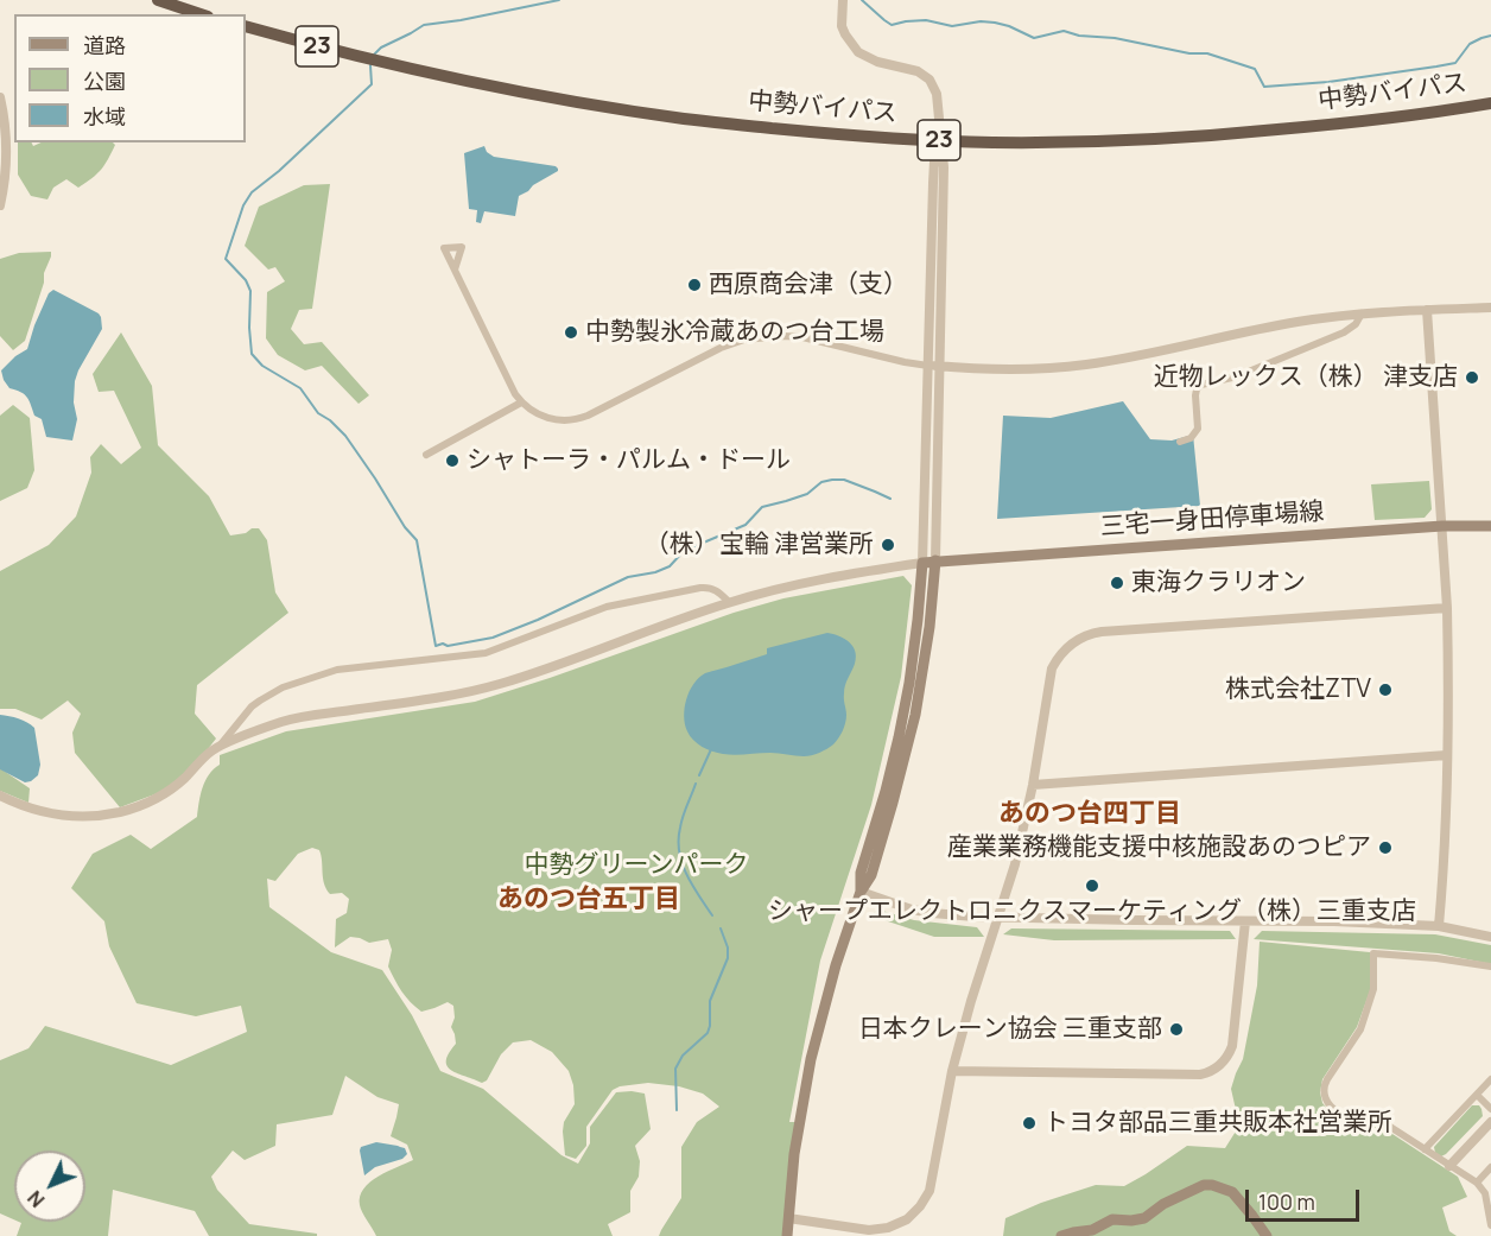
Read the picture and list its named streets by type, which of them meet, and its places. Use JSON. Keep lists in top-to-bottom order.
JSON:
{
  "streets": {
    "highway": ["23", "中勢バイパス"],
    "main road": ["三宅一身田停車場線"]
  },
  "districts": ["あのつ台四丁目", "あのつ台五丁目"],
  "parks": ["中勢グリーンパーク"],
  "places": [
    "西原商会津（支）",
    "中勢製氷冷蔵あのつ台工場",
    "近物レックス（株） 津支店",
    "シャトーラ・パルム・ドール",
    "（株）宝輪 津営業所",
    "東海クラリオン",
    "株式会社ZTV",
    "産業業務機能支援中核施設あのつピア",
    "シャープエレクトロニクスマーケティング（株）三重支店",
    "日本クレーン協会 三重支部",
    "トヨタ部品三重共販本社営業所"
  ],
  "legend": ["道路", "公園", "水域"],
  "scale_bar": "100 m",
  "north": "bottom left"
}
